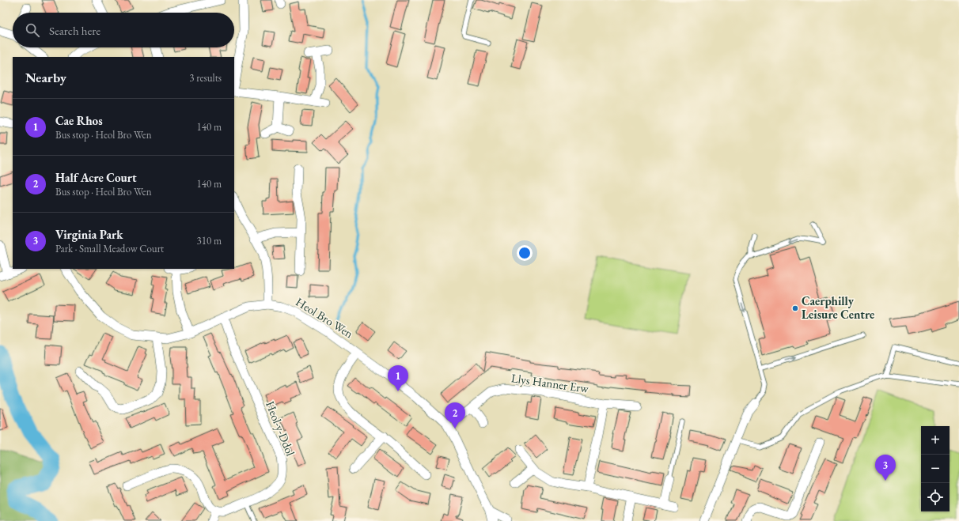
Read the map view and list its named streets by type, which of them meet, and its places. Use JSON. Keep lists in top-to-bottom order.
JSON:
{
  "streets": {
    "street": ["Heol Bro Wen", "Llys Hanner Erw", "Heol-y-Ddol"]
  },
  "crossings": [
    ["Heol Bro Wen", "Heol-y-Ddol"]
  ],
  "places": ["Caerphilly Leisure Centre"],
  "page": {
    "search": "Search here",
    "heading": ["Nearby", "3 results"],
    "list": [
      {
        "mark": "1",
        "name": "Cae Rhos",
        "note": "Bus stop · Heol Bro Wen",
        "value": "140 m"
      },
      {
        "mark": "2",
        "name": "Half Acre Court",
        "note": "Bus stop · Heol Bro Wen",
        "value": "140 m"
      },
      {
        "mark": "3",
        "name": "Virginia Park",
        "note": "Park · Small Meadow Court",
        "value": "310 m"
      }
    ],
    "pins": ["1", "2", "3"],
    "map_buttons": ["+", "−"]
  }
}
